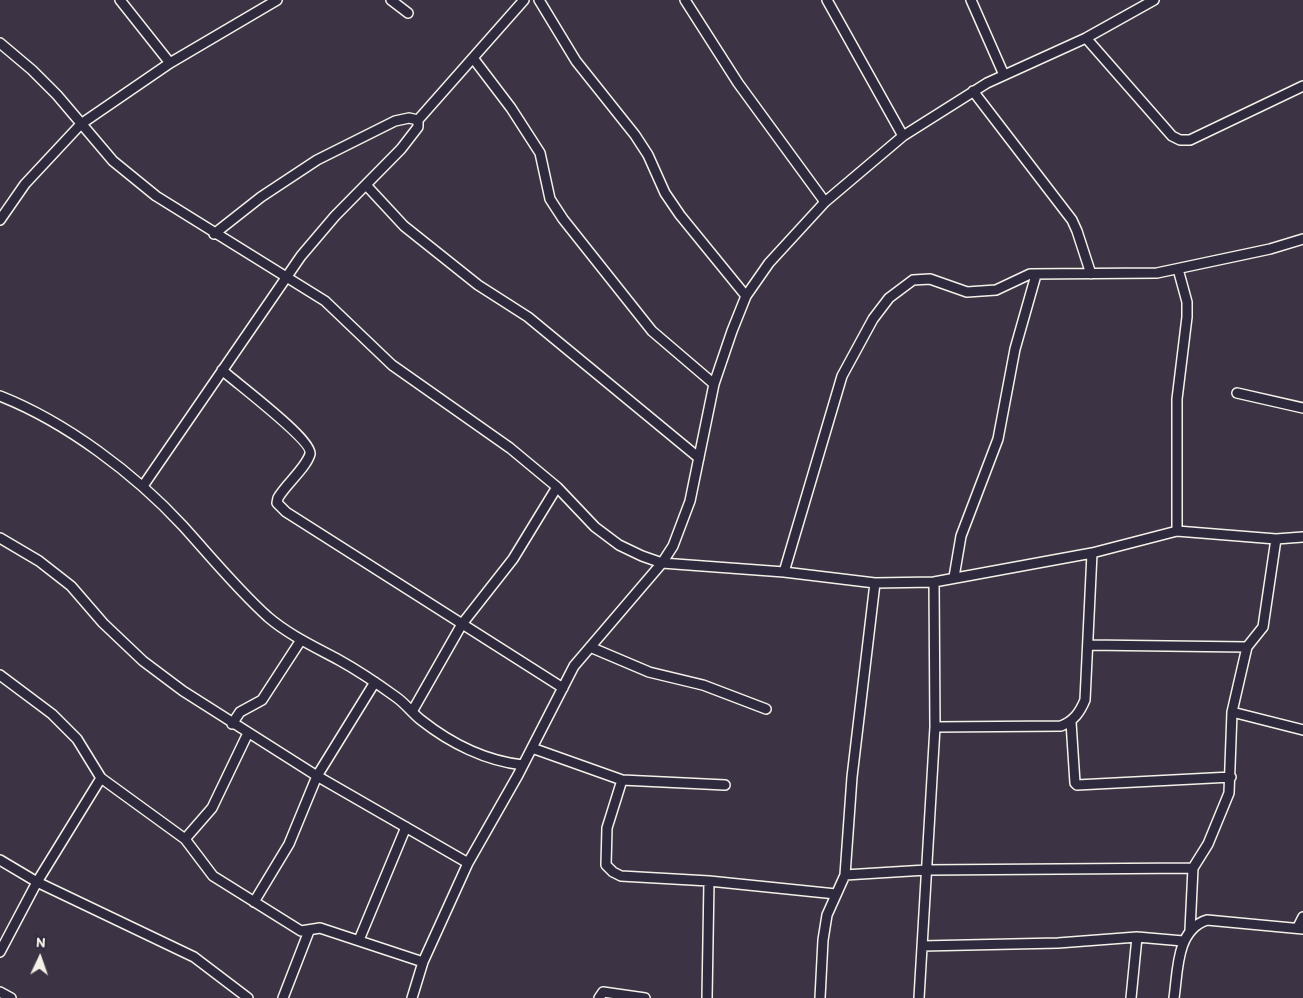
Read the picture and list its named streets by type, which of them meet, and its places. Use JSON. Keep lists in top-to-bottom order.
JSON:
{
  "north": "top"
}
